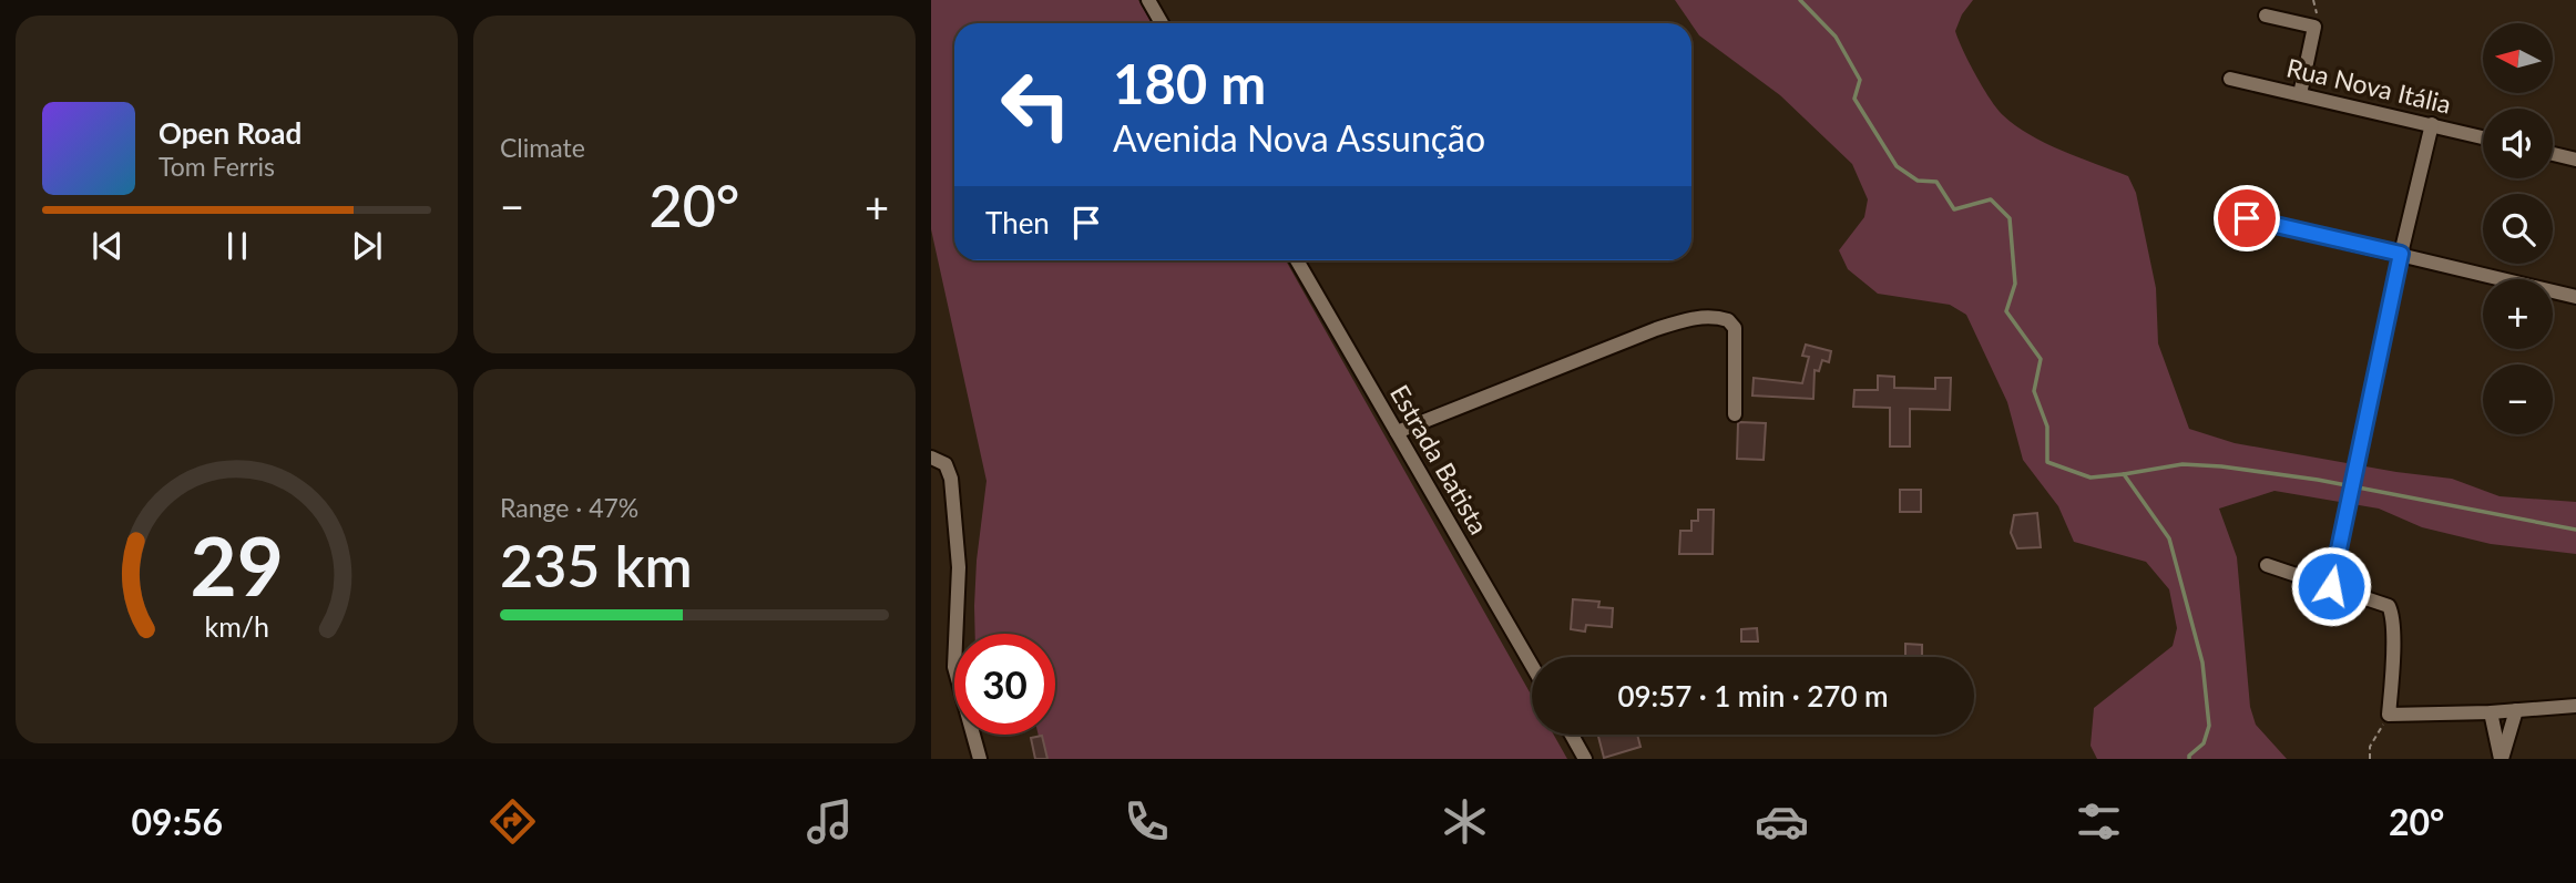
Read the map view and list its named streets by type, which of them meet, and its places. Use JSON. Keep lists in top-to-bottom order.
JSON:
{
  "streets": {
    "street": ["Rua Nova Itália", "Estrada Batista"]
  },
  "north": "left",
  "page": {
    "tile": [
      "Climate",
      ["Range · 47%", "235 km"]
    ],
    "map_buttons": ["+", "−"],
    "turn": ["180 m", "Avenida Nova Assunção"],
    "song": ["Open Road", "Tom Ferris"],
    "heat": ["−", "20°", "+"],
    "then": "Then",
    "limit": "30",
    "trip": "09:57 · 1 min · 270 m",
    "tabs": ["09:56", "20°"],
    "gauge": ["29", "km/h"]
  }
}
